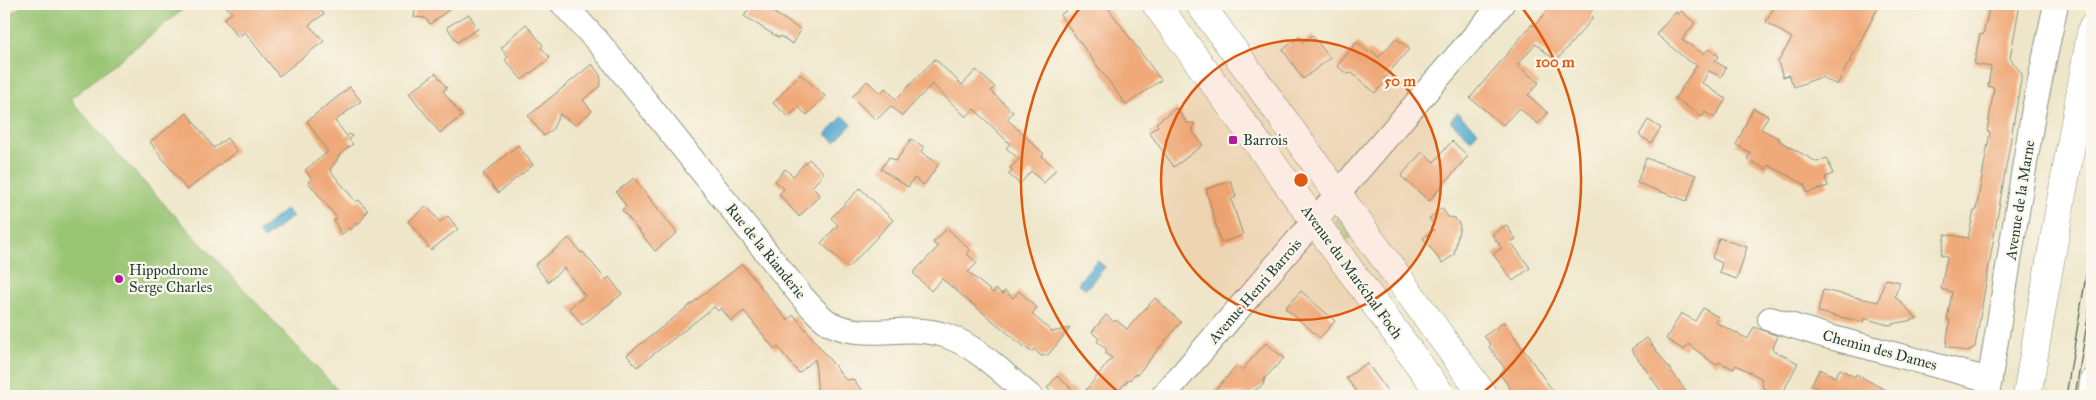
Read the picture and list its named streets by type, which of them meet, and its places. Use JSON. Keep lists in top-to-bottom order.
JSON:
{
  "streets": {
    "main road": ["Avenue du Maréchal Foch"],
    "street": [
      "Avenue de la Marne",
      "Rue de la Rianderie",
      "Avenue Henri Barrois",
      "Chemin des Dames"
    ]
  },
  "crossings": [
    ["Avenue de la Marne", "Chemin des Dames"],
    ["Avenue du Maréchal Foch", "Avenue Henri Barrois"]
  ],
  "places": {
    "transit": ["Barrois"],
    "other": ["Hippodrome Serge Charles"]
  },
  "rings": ["100 m", "50 m"]
}
